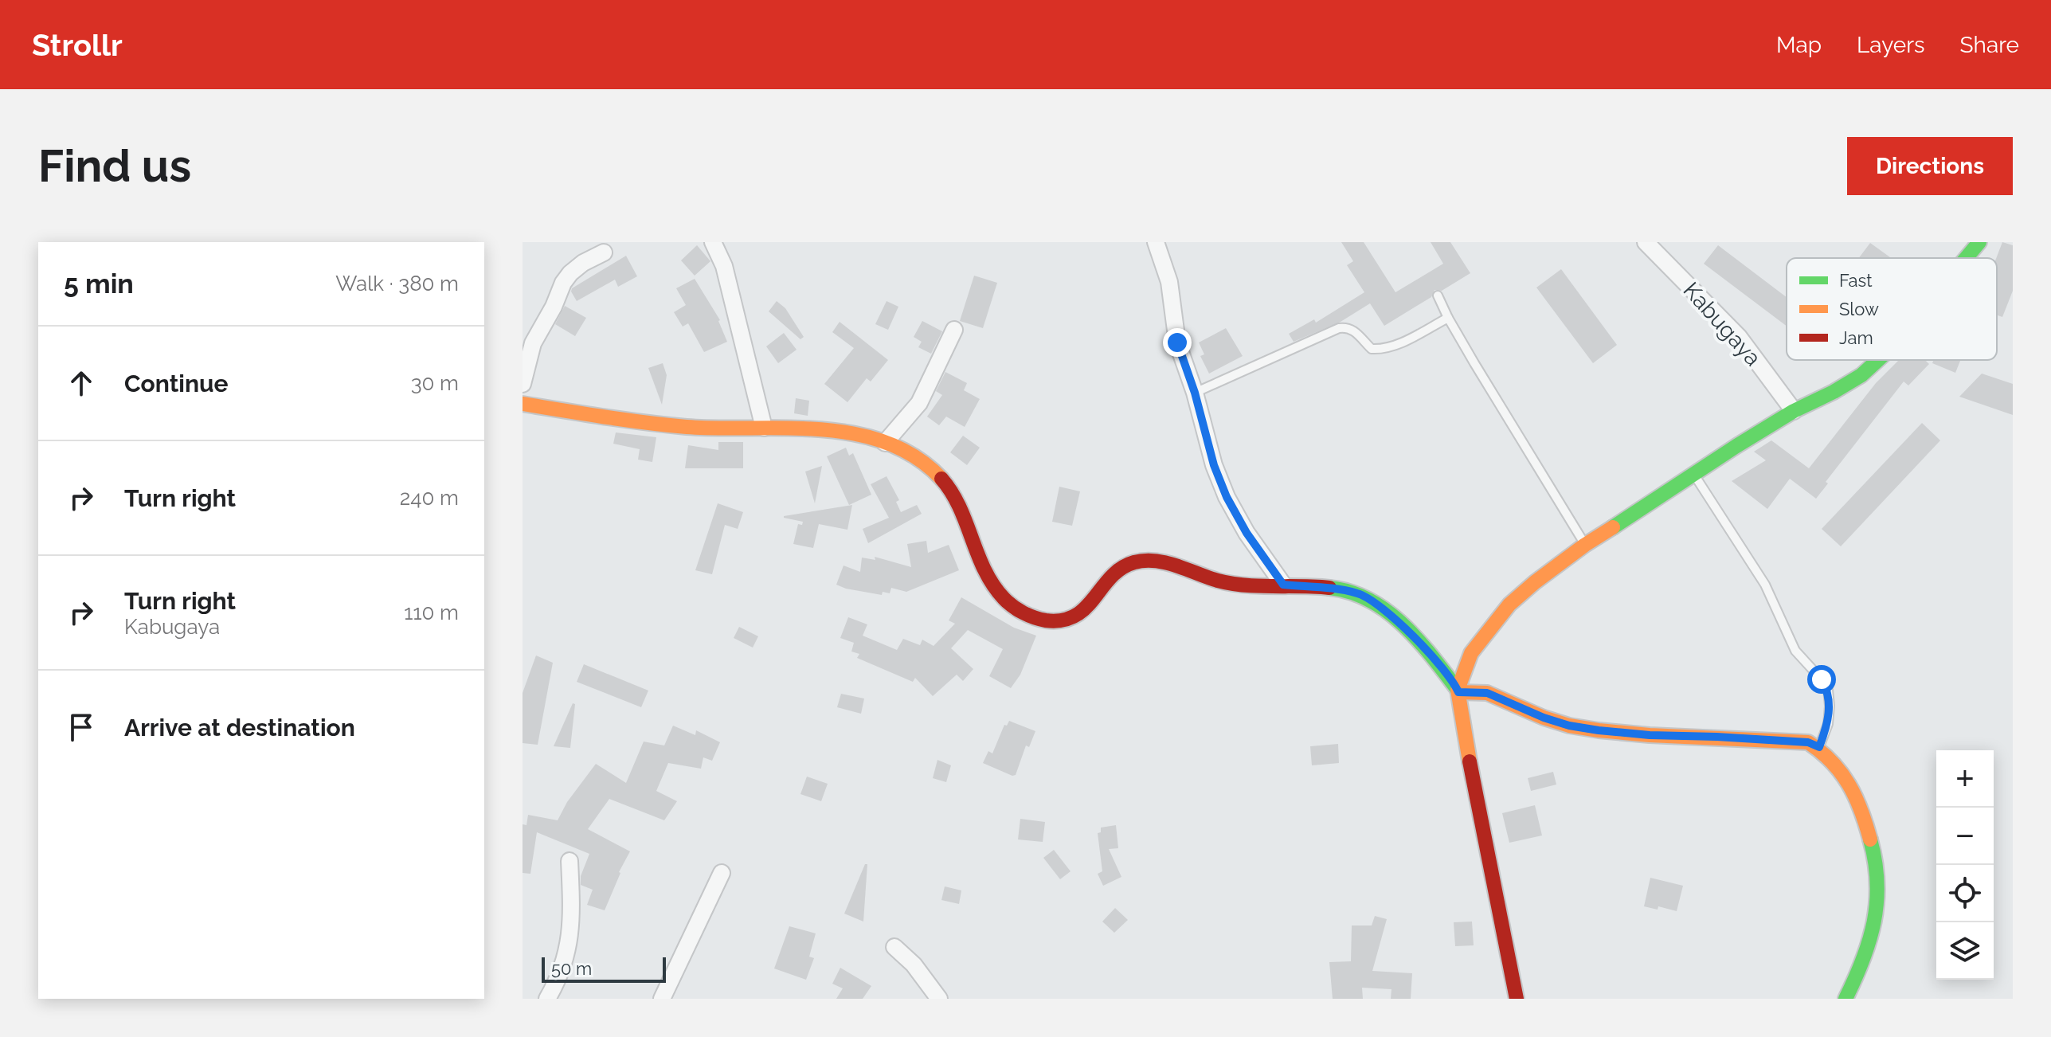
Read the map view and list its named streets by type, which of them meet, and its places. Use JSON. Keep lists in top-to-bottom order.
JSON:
{
  "streets": {
    "street": ["Kabugaya"]
  },
  "legend": ["Fast", "Slow", "Jam"],
  "scale_bar": "50 m",
  "page": {
    "header": "Strollr",
    "nav": ["Map", "Layers", "Share"],
    "buttons": "Directions",
    "title": "Find us",
    "heading": ["5 min", "Walk · 380 m"],
    "list": [
      ["Continue", "30 m"],
      ["Turn right", "240 m"],
      ["Turn right", "Kabugaya", "110 m"],
      "Arrive at destination"
    ],
    "map_buttons": ["+", "−"],
    "scale": "50 m"
  }
}
